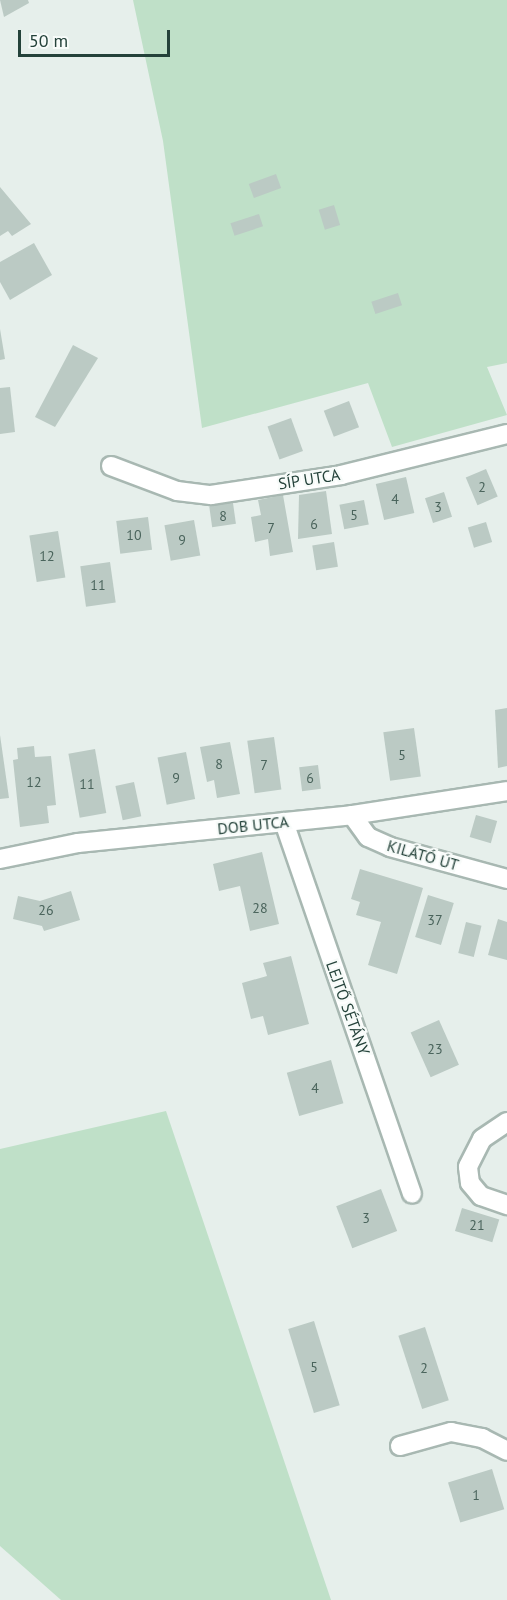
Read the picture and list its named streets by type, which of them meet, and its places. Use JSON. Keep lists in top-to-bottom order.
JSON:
{
  "streets": {
    "street": [
      "SÍP UTCA",
      "DOB UTCA",
      "KILÁTÓ ÚT",
      "LEJTŐ SÉTÁNY"
    ]
  },
  "crossings": [
    ["DOB UTCA", "KILÁTÓ ÚT"],
    ["DOB UTCA", "LEJTŐ SÉTÁNY"]
  ],
  "house_numbers": [
    "2",
    "4",
    "3",
    "5",
    "8",
    "6",
    "7",
    "10",
    "9",
    "12",
    "11",
    "5",
    "8",
    "7",
    "9",
    "6",
    "12",
    "11",
    "28",
    "26",
    "37",
    "23",
    "4",
    "3",
    "21",
    "5",
    "2",
    "1"
  ],
  "scale_bar": "50 m"
}
